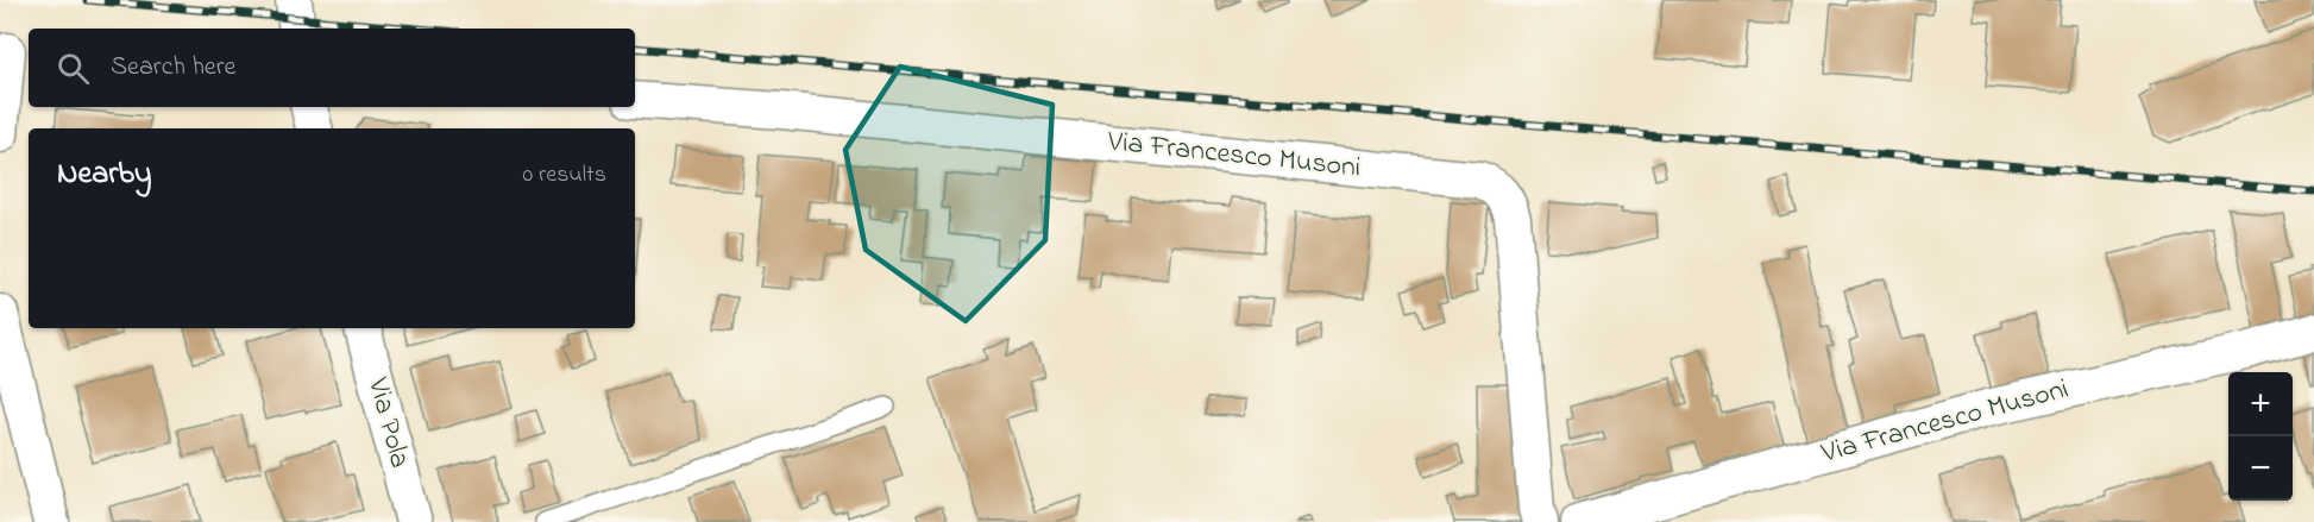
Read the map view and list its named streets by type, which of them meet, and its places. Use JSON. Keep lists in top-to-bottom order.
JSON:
{
  "streets": {
    "street": ["Via Francesco Musoni", "Via Pola"]
  },
  "page": {
    "search": "Search here",
    "heading": ["Nearby", "0 results"],
    "map_buttons": ["+", "−"]
  }
}
